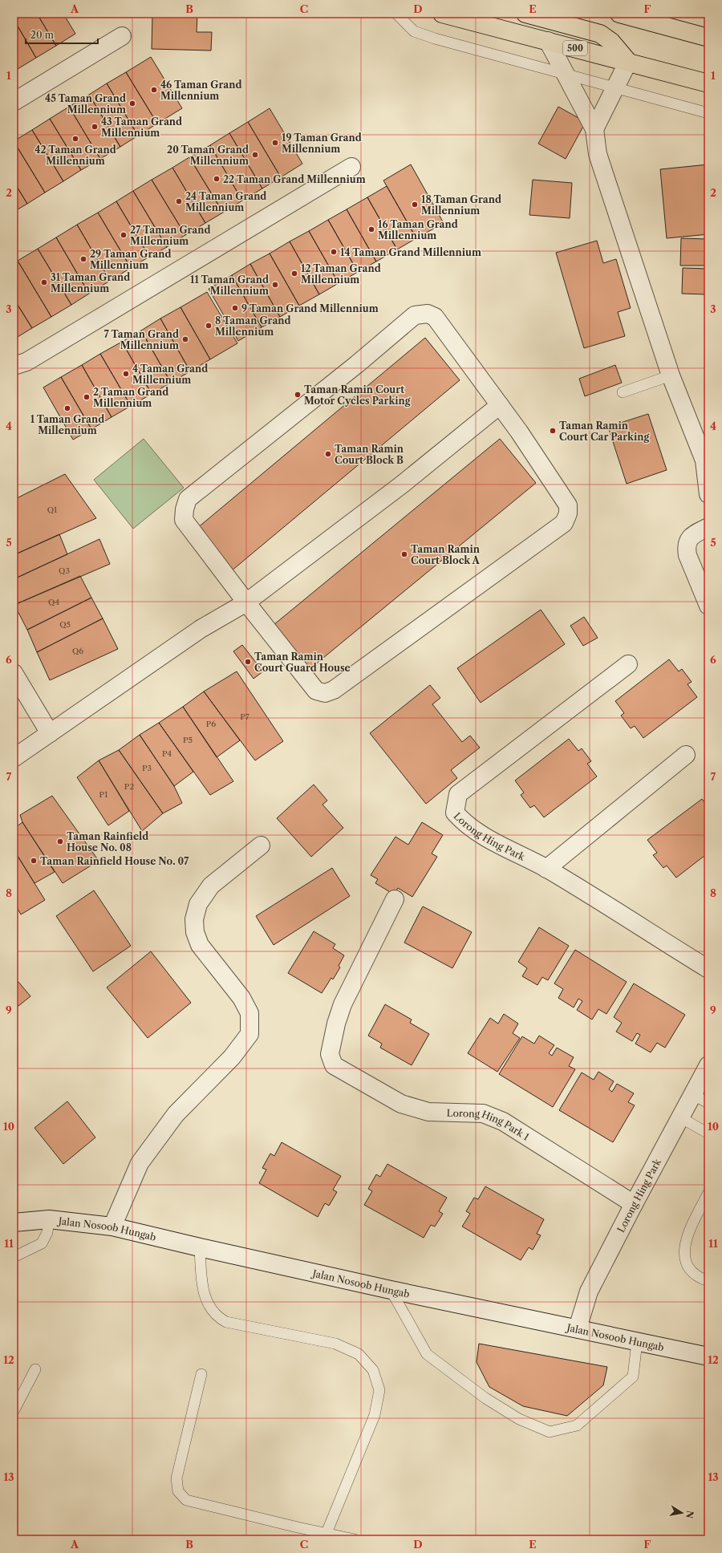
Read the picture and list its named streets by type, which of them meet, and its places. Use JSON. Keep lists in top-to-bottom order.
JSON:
{
  "streets": {
    "main road": ["500"],
    "street": ["Lorong Hing Park", "Lorong Hing Park 1", "Jalan Nosoob Hungab"]
  },
  "crossings": [
    ["Lorong Hing Park", "Lorong Hing Park 1"],
    ["Lorong Hing Park", "Jalan Nosoob Hungab"]
  ],
  "places": [
    "46 Taman Grand Millennium",
    "45 Taman Grand Millennium",
    "43 Taman Grand Millennium",
    "42 Taman Grand Millennium",
    "19 Taman Grand Millennium",
    "20 Taman Grand Millennium",
    "22 Taman Grand Millennium",
    "24 Taman Grand Millennium",
    "18 Taman Grand Millennium",
    "16 Taman Grand Millennium",
    "27 Taman Grand Millennium",
    "14 Taman Grand Millennium",
    "29 Taman Grand Millennium",
    "12 Taman Grand Millennium",
    "31 Taman Grand Millennium",
    "11 Taman Grand Millennium",
    "9 Taman Grand Millennium",
    "8 Taman Grand Millennium",
    "7 Taman Grand Millennium",
    "4 Taman Grand Millennium",
    "Taman Ramin Court Motor Cycles Parking",
    "2 Taman Grand Millennium",
    "1 Taman Grand Millennium",
    "Taman Ramin Court Car Parking",
    "Taman Ramin Court Block B",
    "Taman Ramin Court Block A",
    "Taman Ramin Court Guard House",
    "Taman Rainfield House No. 08",
    "Taman Rainfield House No. 07"
  ],
  "house_numbers": [
    "Q1",
    "Q3",
    "Q4",
    "Q5",
    "Q6",
    "P7",
    "P6",
    "P5",
    "P4",
    "P3",
    "P2",
    "P1"
  ],
  "scale_bar": "20 m",
  "north": "right",
  "grid": {
    "columns": [
      "A",
      "B",
      "C",
      "D",
      "E",
      "F"
    ],
    "rows": [
      "1",
      "2",
      "3",
      "4",
      "5",
      "6",
      "7",
      "8",
      "9",
      "10",
      "11",
      "12",
      "13"
    ]
  }
}
